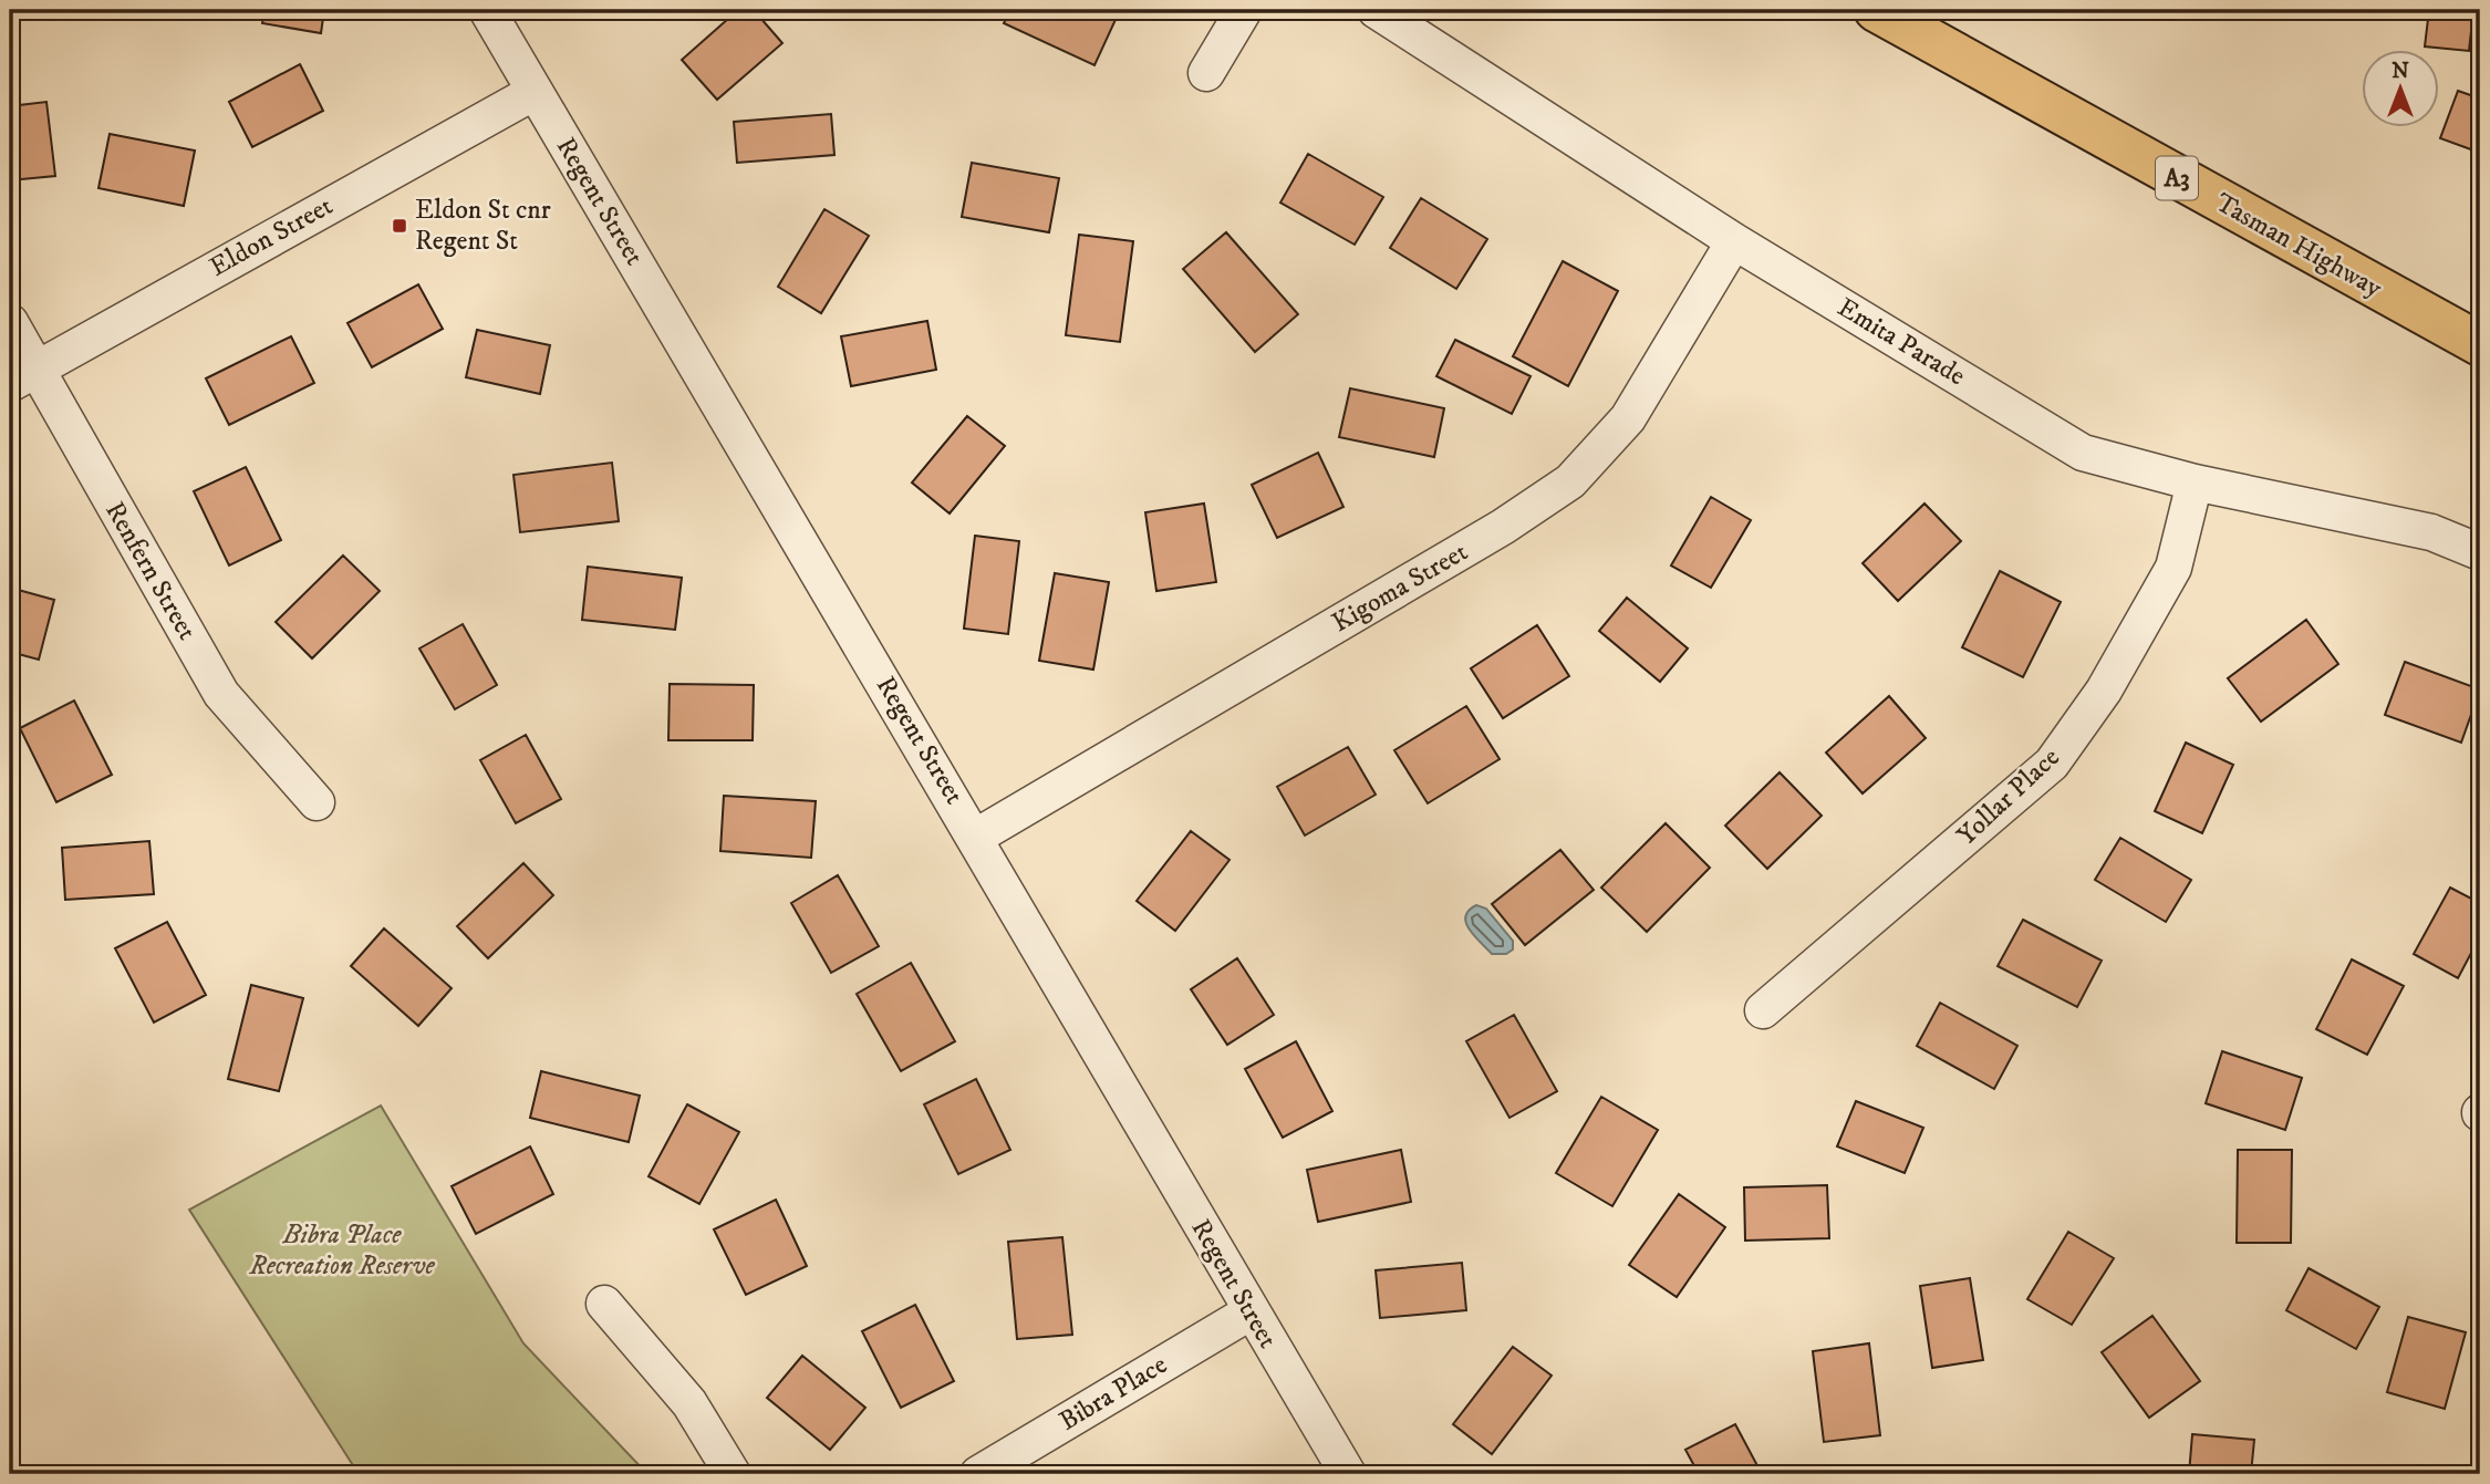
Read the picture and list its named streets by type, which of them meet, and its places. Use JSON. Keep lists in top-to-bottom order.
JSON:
{
  "streets": {
    "highway": ["A3", "Tasman Highway"],
    "street": [
      "Regent Street",
      "Eldon Street",
      "Emita Parade",
      "Renfern Street",
      "Kigoma Street",
      "Yollar Place",
      "Bibra Place"
    ]
  },
  "crossings": [
    ["Regent Street", "Eldon Street"],
    ["Regent Street", "Kigoma Street"],
    ["Regent Street", "Bibra Place"],
    ["Eldon Street", "Renfern Street"],
    ["Emita Parade", "Kigoma Street"],
    ["Emita Parade", "Yollar Place"]
  ],
  "parks": ["Bibra Place Recreation Reserve"],
  "places": {
    "transit": ["Eldon St cnr Regent St"]
  },
  "north": "top"
}
